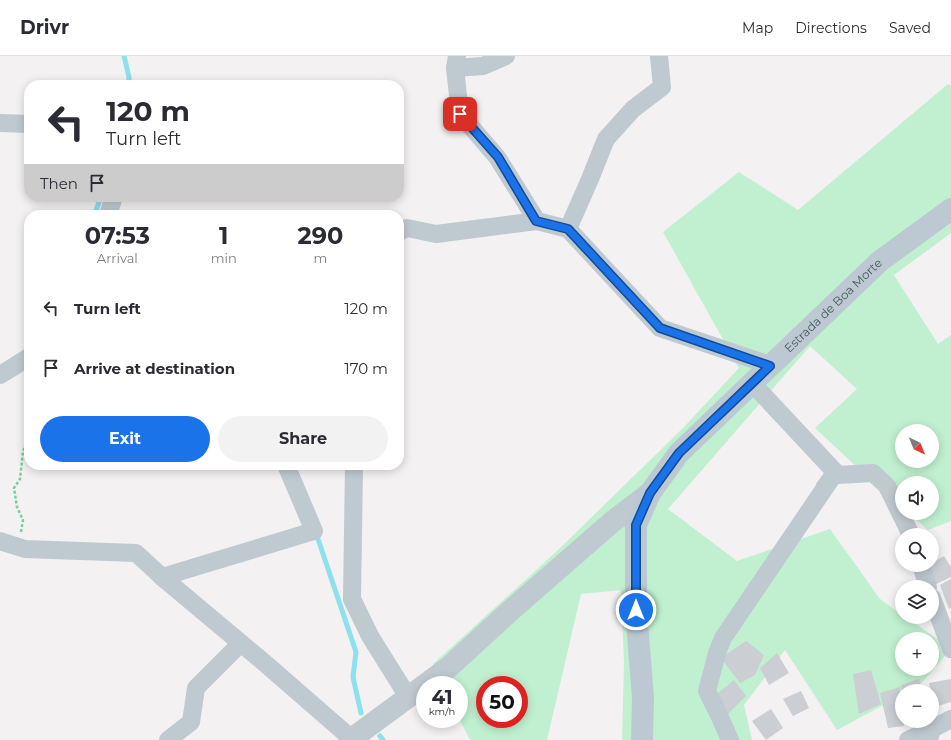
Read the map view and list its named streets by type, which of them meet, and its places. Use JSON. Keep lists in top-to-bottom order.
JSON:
{
  "streets": {
    "main road": ["Estrada de Boa Morte"]
  },
  "north": "bottom right",
  "page": {
    "header": "Drivr",
    "nav": ["Map", "Directions", "Saved"],
    "turn": ["120 m", "Turn left"],
    "then": "Then",
    "eta": [
      "07:53",
      "Arrival",
      "1",
      "min",
      "290",
      "m"
    ],
    "list": [
      {
        "name": "Turn left",
        "value": "120 m"
      },
      {
        "name": "Arrive at destination",
        "value": "170 m"
      }
    ],
    "buttons": ["Exit", "Share"],
    "map_buttons": ["+", "−"],
    "speed": "41 km/h",
    "limit": "50"
  }
}
